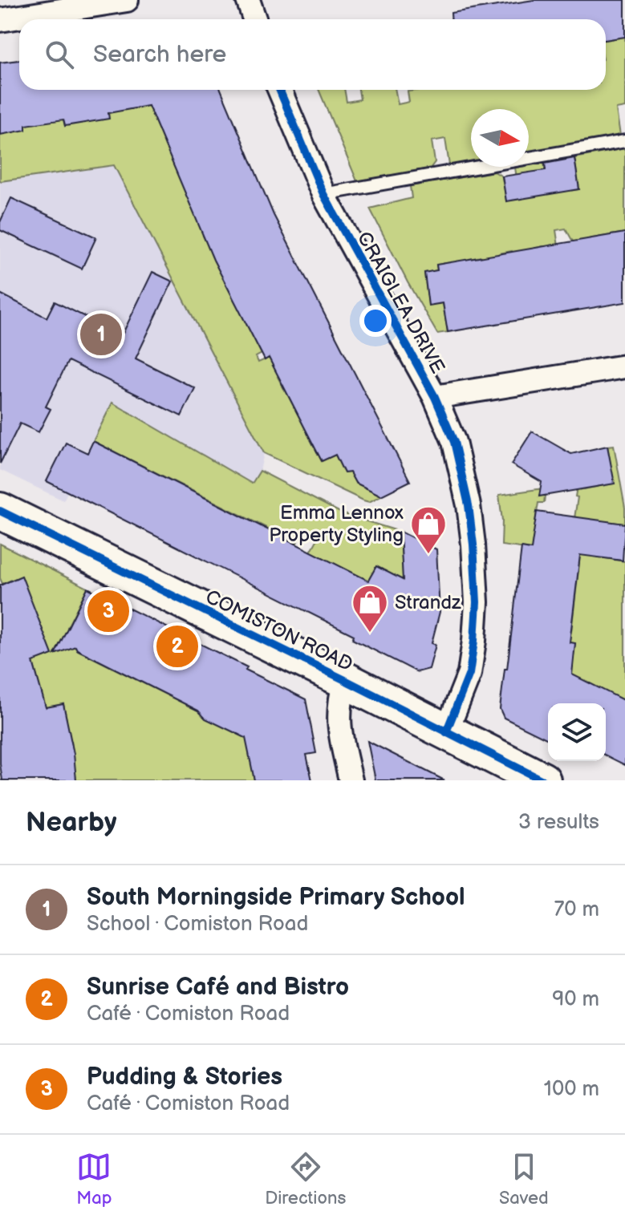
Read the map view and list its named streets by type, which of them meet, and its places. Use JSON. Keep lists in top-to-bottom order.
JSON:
{
  "streets": {
    "main road": ["COMISTON ROAD"],
    "street": ["CRAIGLEA DRIVE"]
  },
  "crossings": [
    ["CRAIGLEA DRIVE", "COMISTON ROAD"]
  ],
  "places": {
    "shop": ["Emma Lennox Property Styling", "Strandz"]
  },
  "north": "right",
  "page": {
    "search": "Search here",
    "pins": ["1", "3", "2"],
    "heading": ["Nearby", "3 results"],
    "list": [
      {
        "mark": "1",
        "name": "South Morningside Primary School",
        "note": "School · Comiston Road",
        "value": "70 m"
      },
      {
        "mark": "2",
        "name": "Sunrise Café and Bistro",
        "note": "Café · Comiston Road",
        "value": "90 m"
      },
      {
        "mark": "3",
        "name": "Pudding & Stories",
        "note": "Café · Comiston Road",
        "value": "100 m"
      }
    ],
    "nav": ["Map", "Directions", "Saved"]
  }
}
